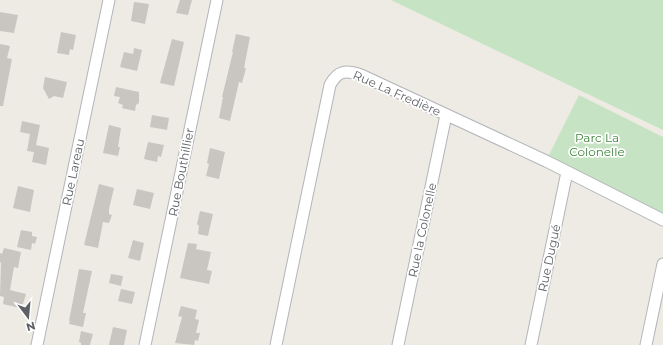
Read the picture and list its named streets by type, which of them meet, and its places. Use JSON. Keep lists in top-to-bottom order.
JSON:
{
  "streets": {
    "street": [
      "Rue La Fredière",
      "Rue Lareau",
      "Rue Bouthillier",
      "Rue la Colonelle",
      "Rue Dugué"
    ]
  },
  "crossings": [
    ["Rue La Fredière", "Rue la Colonelle"],
    ["Rue La Fredière", "Rue Dugué"]
  ],
  "parks": ["Parc La Colonelle"],
  "north": "bottom"
}
